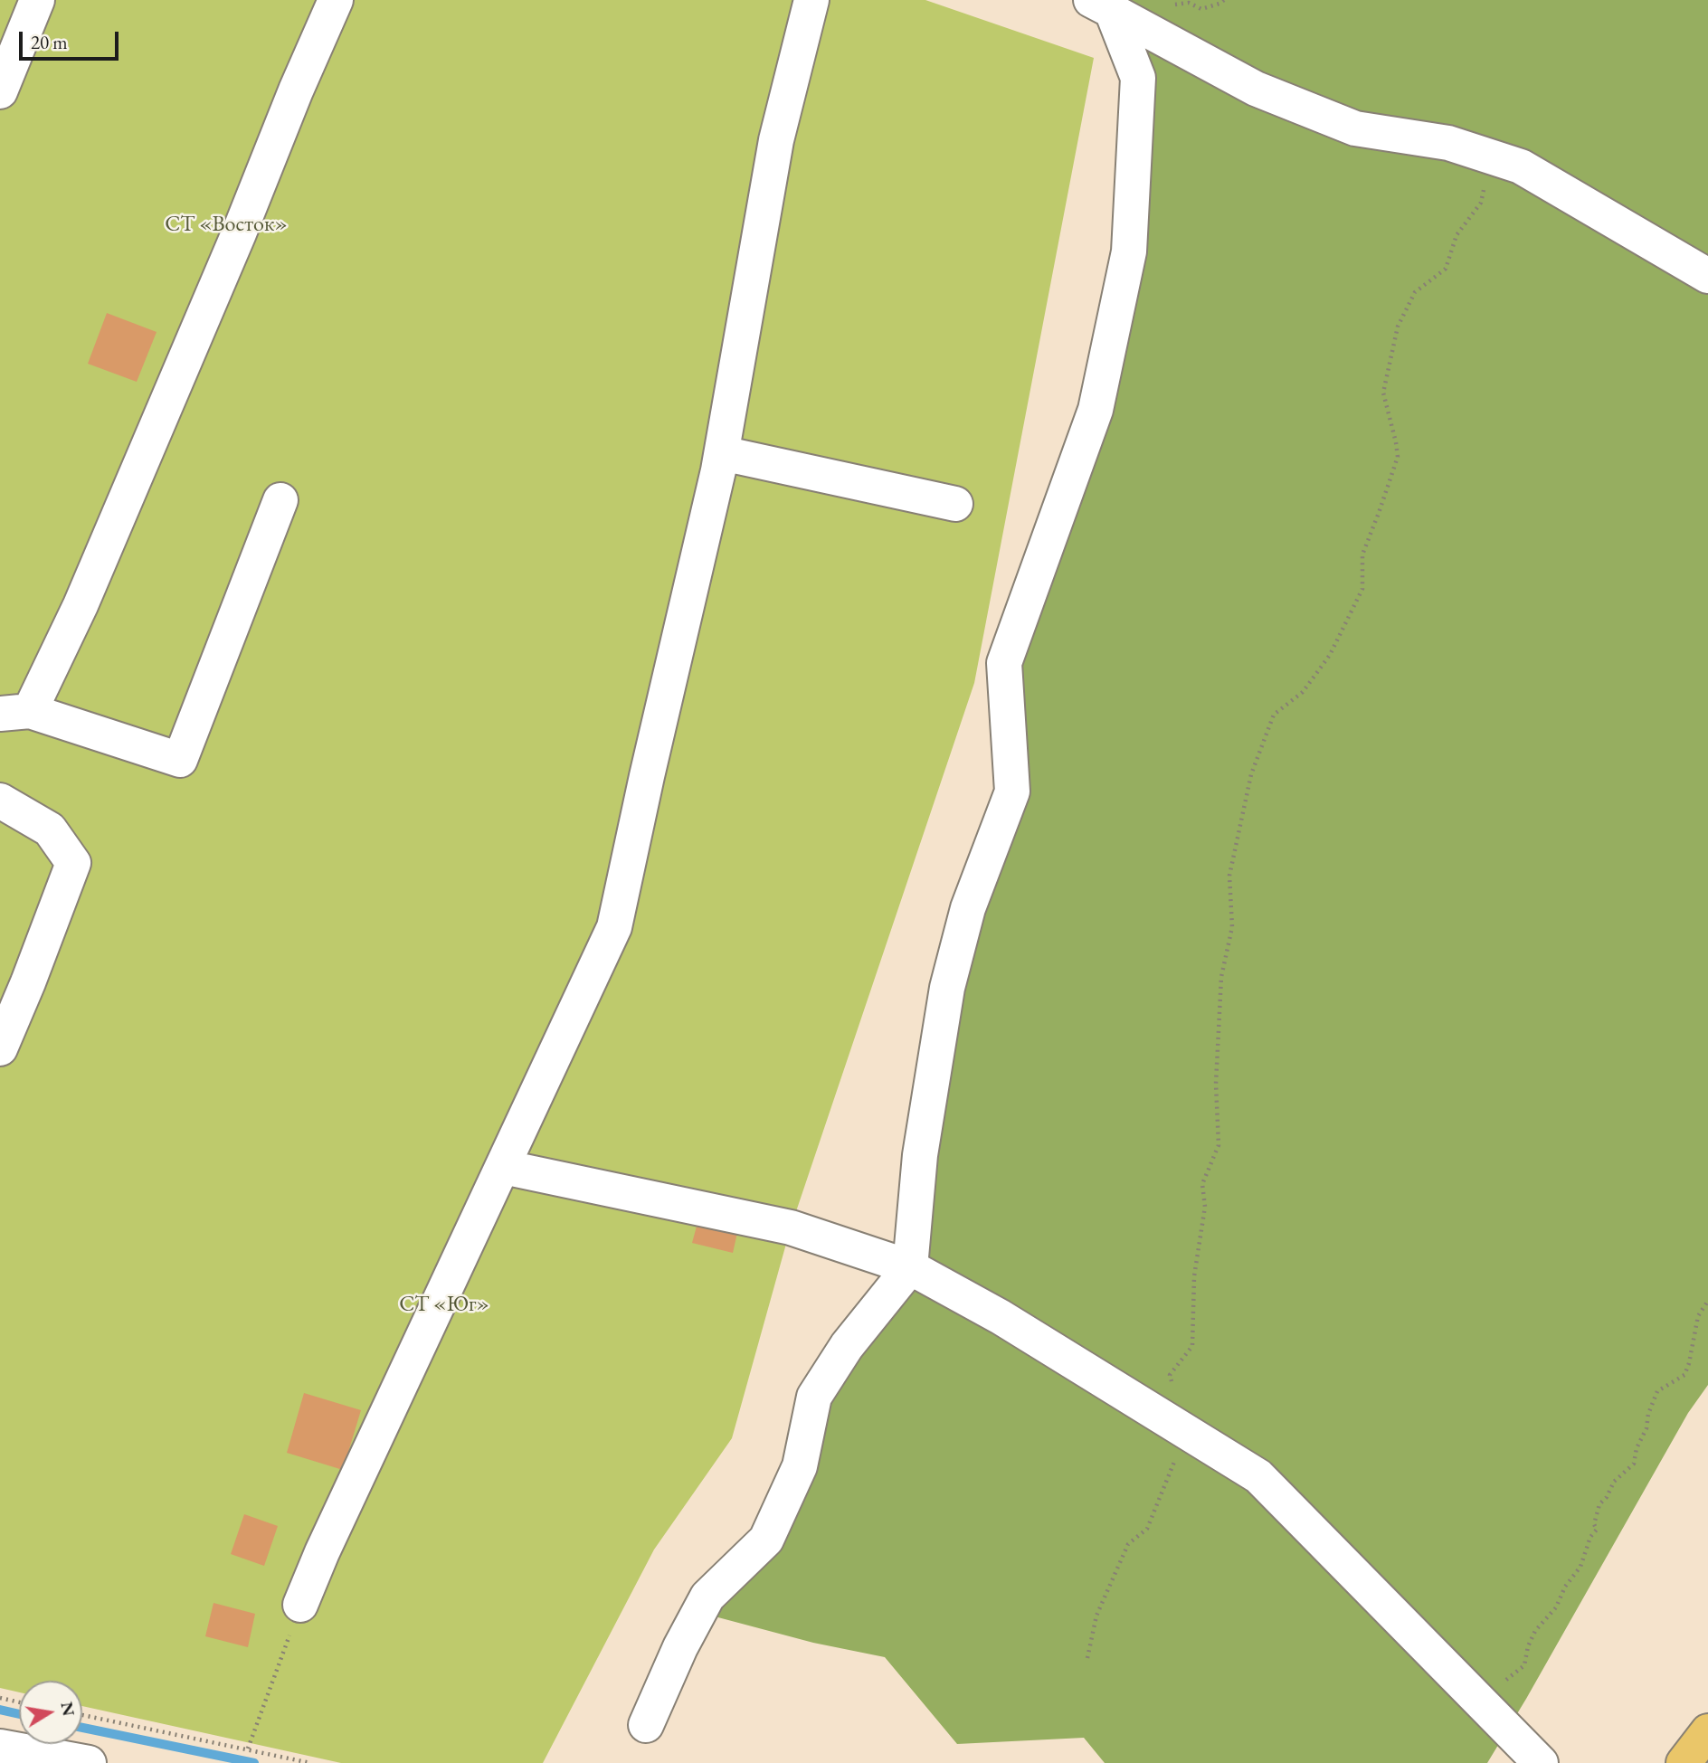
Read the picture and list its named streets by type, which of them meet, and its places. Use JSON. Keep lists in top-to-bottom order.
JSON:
{
  "parks": ["СТ «Восток»", "СТ «Юг»"],
  "scale_bar": "20 m",
  "north": "right"
}
